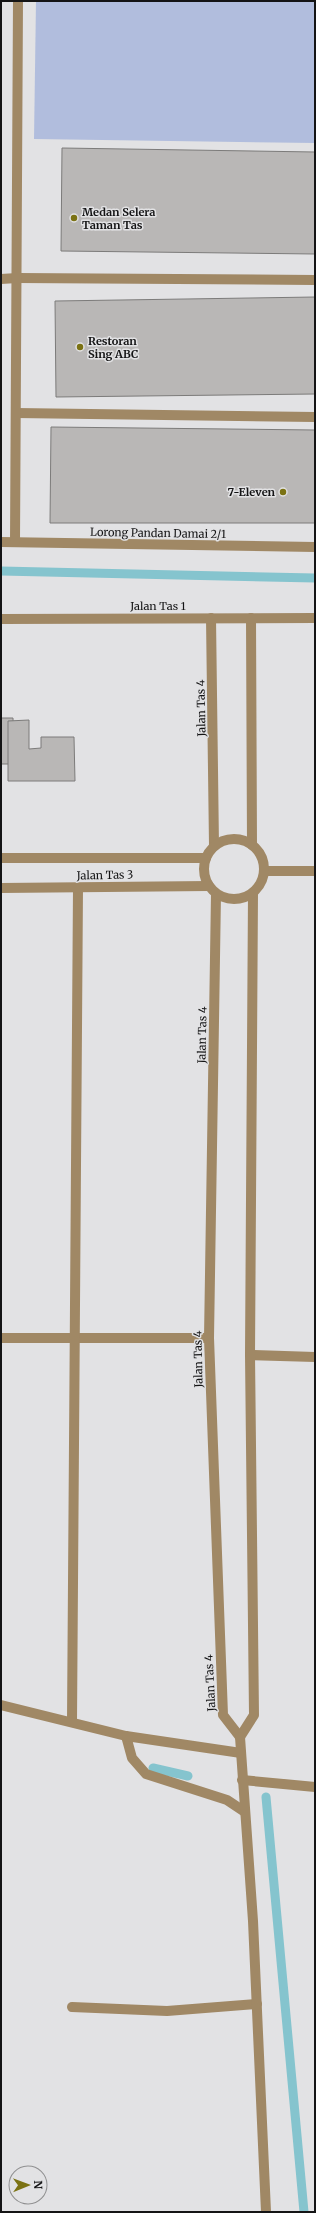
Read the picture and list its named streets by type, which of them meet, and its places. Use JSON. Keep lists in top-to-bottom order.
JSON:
{
  "streets": {
    "street": [
      "Lorong Pandan Damai 2/1",
      "Jalan Tas 1",
      "Jalan Tas 4",
      "Jalan Tas 3"
    ]
  },
  "crossings": [
    ["Jalan Tas 1", "Jalan Tas 4"],
    ["Jalan Tas 4", "Jalan Tas 3"]
  ],
  "places": ["Medan Selera Taman Tas", "Restoran Sing ABC", "7-Eleven"],
  "north": "right"
}
